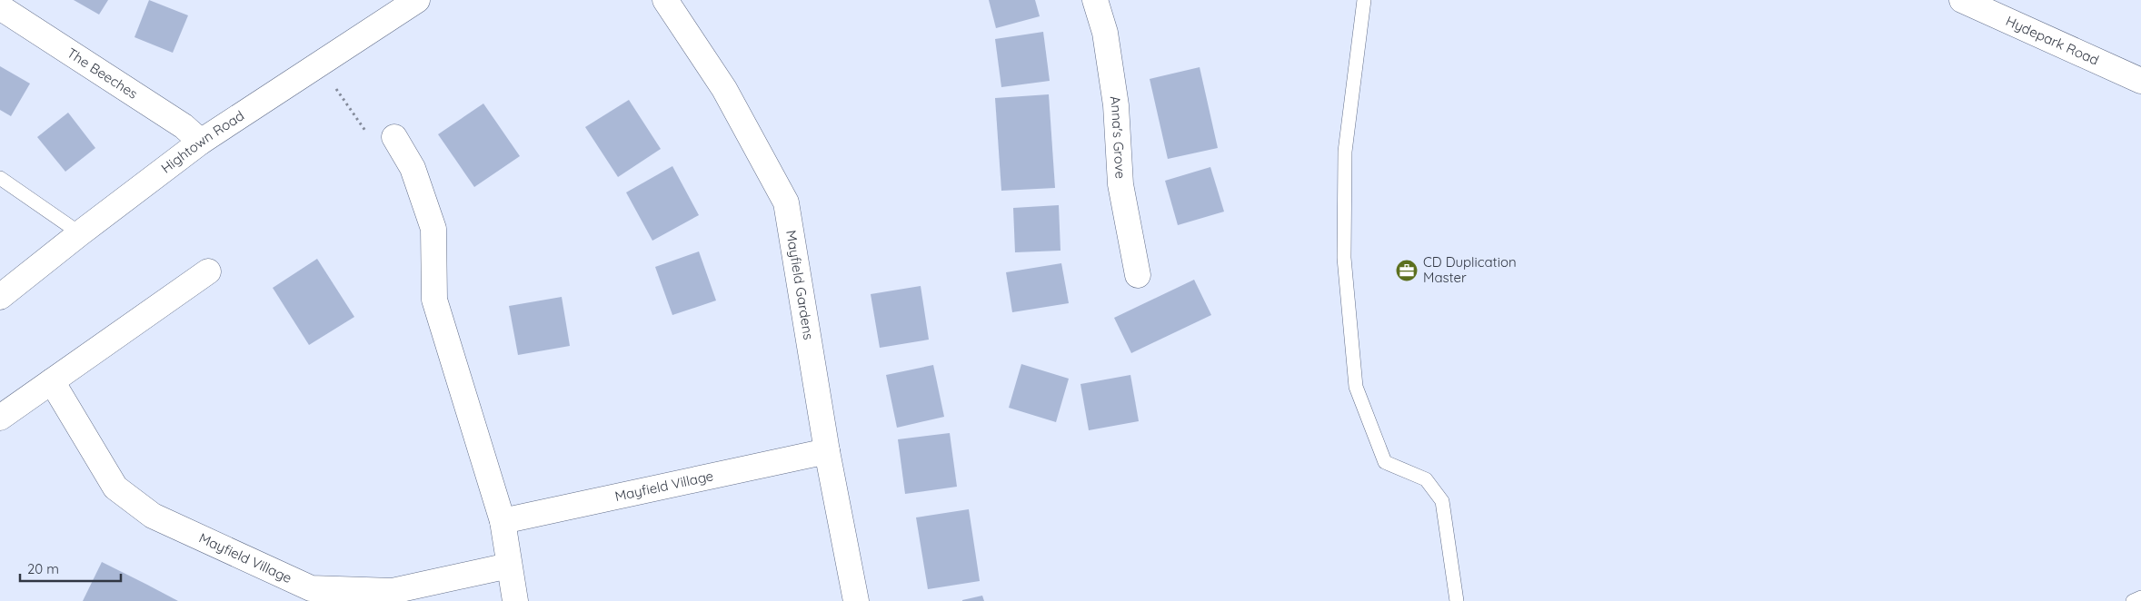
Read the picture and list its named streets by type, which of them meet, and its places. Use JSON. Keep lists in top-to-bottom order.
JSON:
{
  "streets": {
    "street": [
      "Hydepark Road",
      "The Beeches",
      "Anna's Grove",
      "Hightown Road",
      "Mayfield Gardens",
      "Mayfield Village"
    ]
  },
  "crossings": [
    ["The Beeches", "Hightown Road"],
    ["Mayfield Gardens", "Mayfield Village"]
  ],
  "places": {
    "office": ["CD Duplication Master"]
  },
  "scale_bar": "20 m"
}
